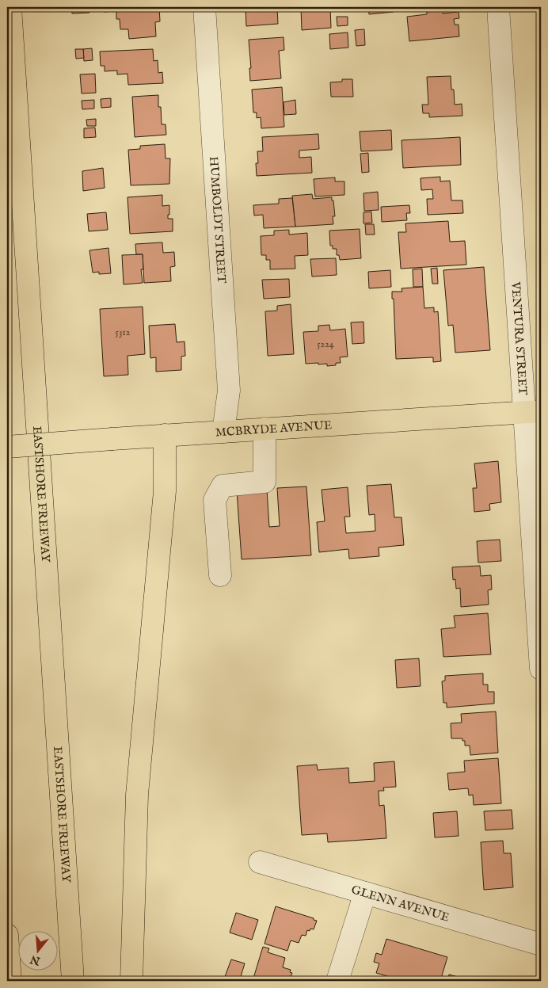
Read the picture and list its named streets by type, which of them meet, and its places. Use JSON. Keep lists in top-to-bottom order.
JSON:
{
  "streets": {
    "main road": ["MCBRYDE AVENUE", "EASTSHORE FREEWAY"],
    "street": ["HUMBOLDT STREET", "VENTURA STREET", "GLENN AVENUE"]
  },
  "crossings": [
    ["HUMBOLDT STREET", "MCBRYDE AVENUE"],
    ["VENTURA STREET", "MCBRYDE AVENUE"]
  ],
  "house_numbers": ["5312", "5224"],
  "north": "bottom"
}
